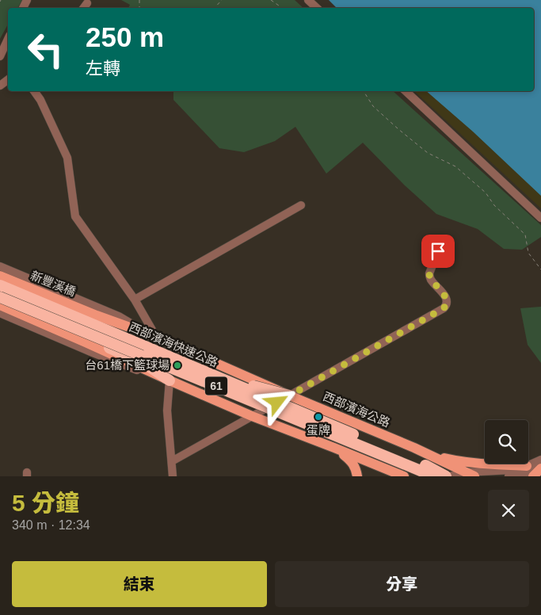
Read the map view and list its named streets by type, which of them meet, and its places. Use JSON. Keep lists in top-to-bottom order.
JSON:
{
  "streets": {
    "highway": ["西部濱海快速公路", "61"],
    "main road": ["新豐溪橋", "西部濱海公路"]
  },
  "crossings": [
    ["新豐溪橋", "西部濱海公路"]
  ],
  "places": ["台61橋下籃球場", "蛋牌"],
  "page": {
    "turn": ["250 m", "左轉"],
    "heading": ["5 分鐘", "340 m · 12:34"],
    "buttons": ["結束", "分享"]
  }
}
